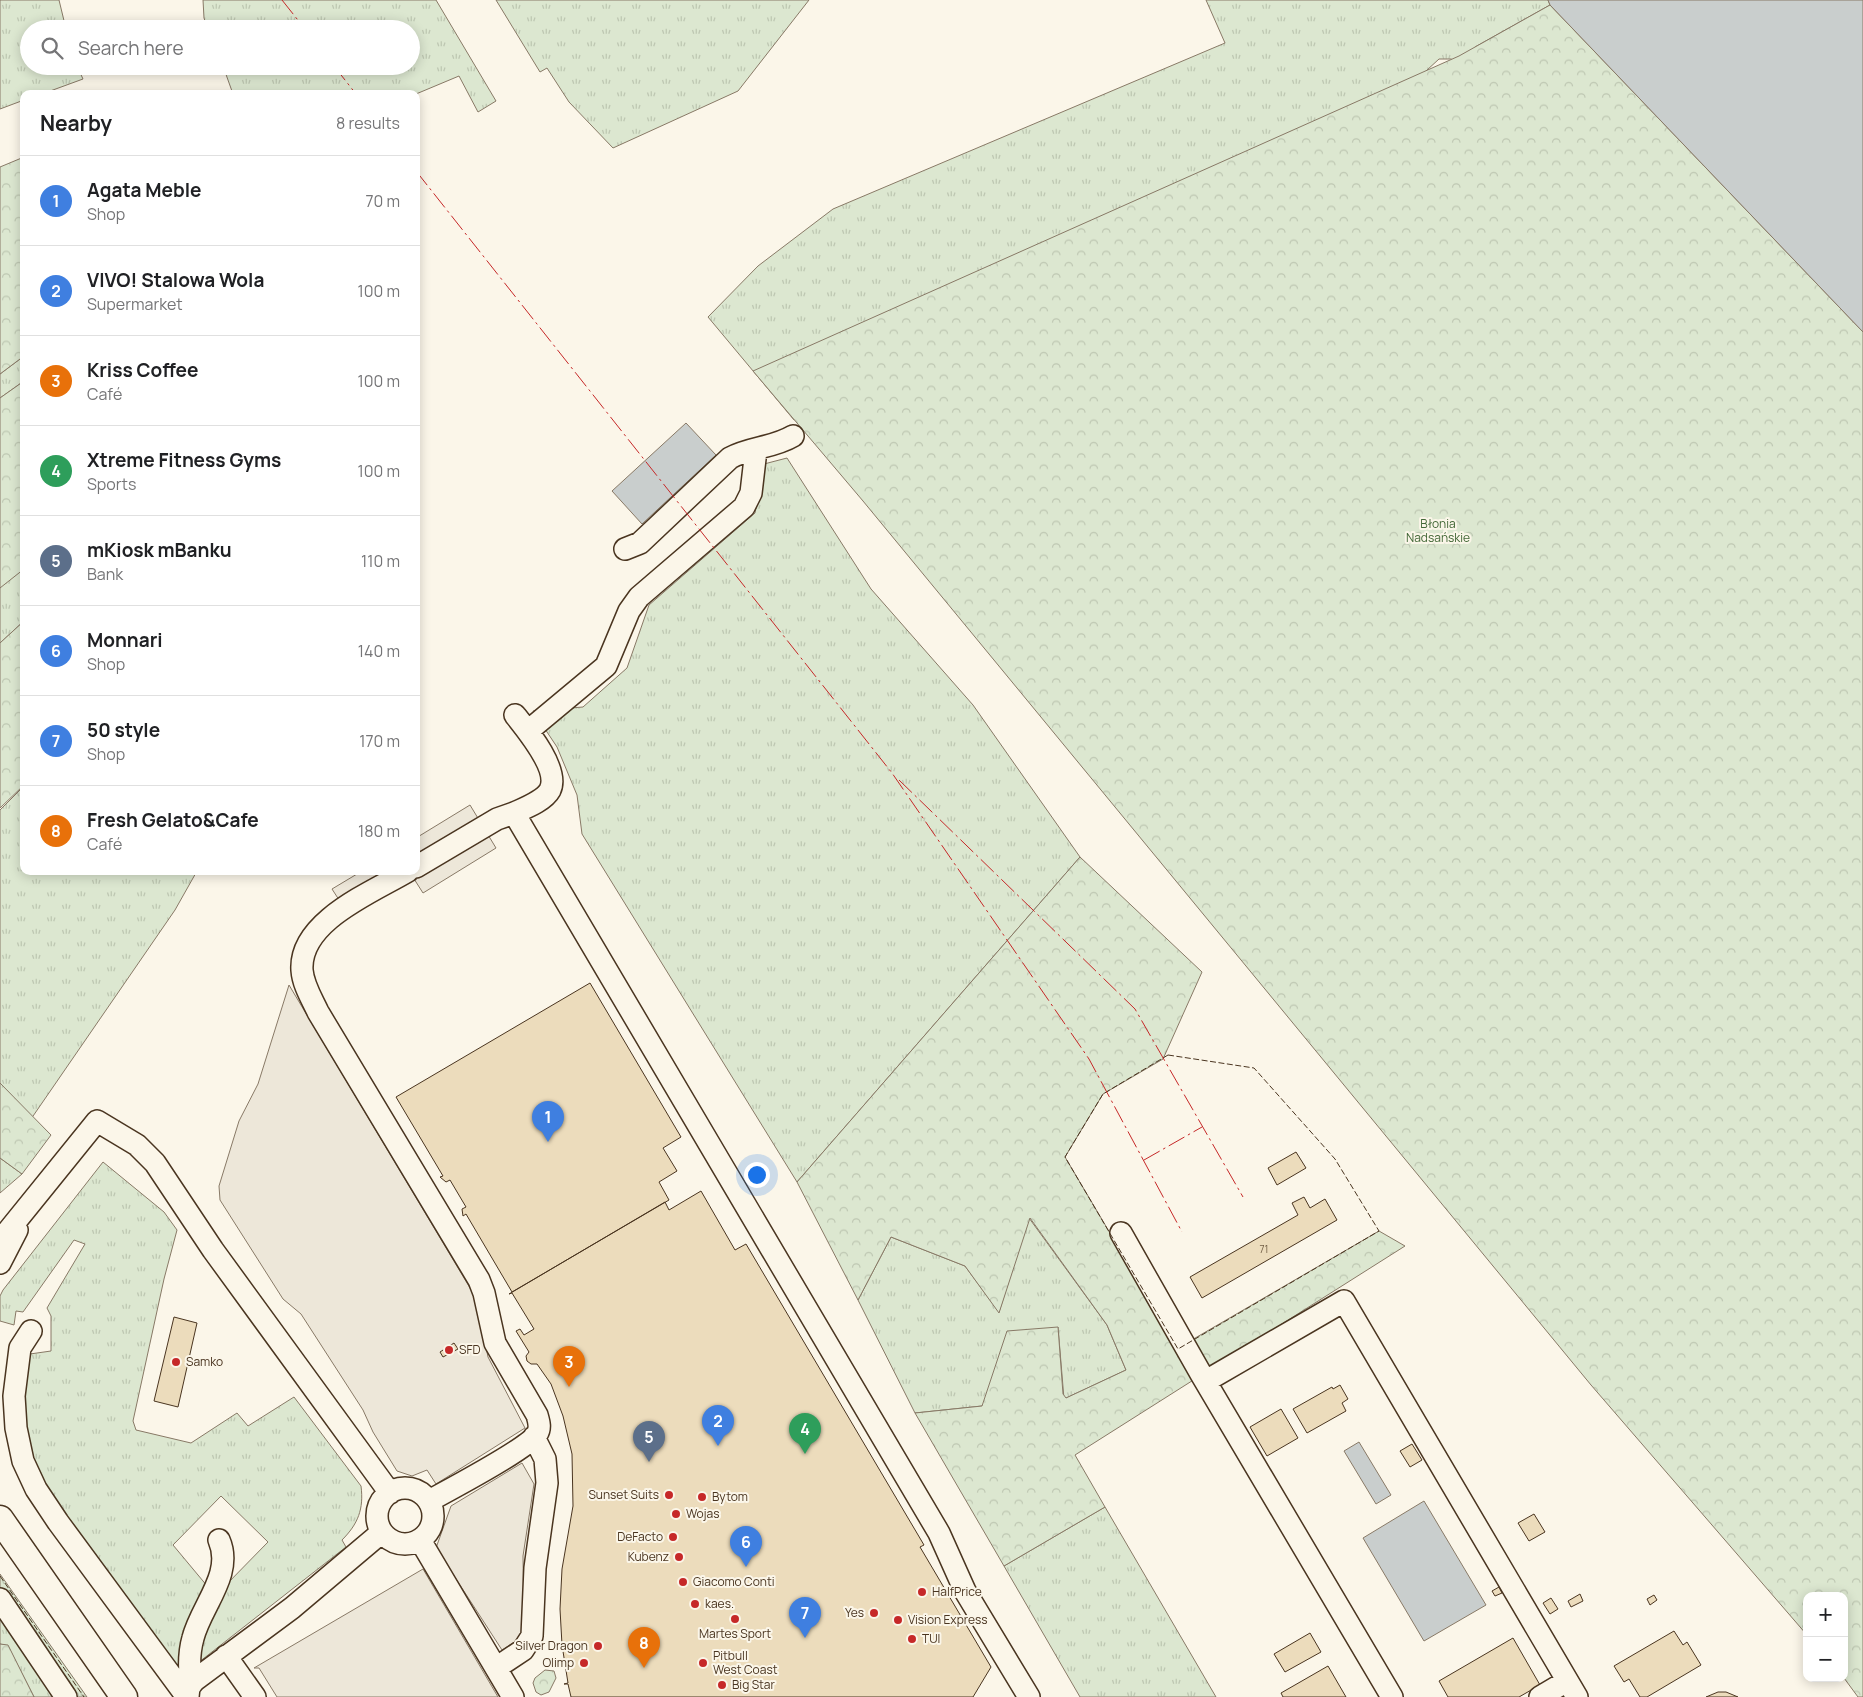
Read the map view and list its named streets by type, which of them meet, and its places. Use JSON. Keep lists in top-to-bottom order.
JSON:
{
  "parks": ["Błonia Nadsańskie"],
  "places": [
    "SFD",
    "Samko",
    "Sunset Suits",
    "Bytom",
    "Wojas",
    "DeFacto",
    "Kubenz",
    "Giacomo Conti",
    "HalfPrice",
    "kaes.",
    "Yes",
    "Martes Sport",
    "Vision Express",
    "TUI",
    "Silver Dragon",
    "Olimp",
    "Pitbull West Coast",
    "Big Star"
  ],
  "house_numbers": ["71"],
  "page": {
    "search": "Search here",
    "heading": ["Nearby", "8 results"],
    "list": [
      {
        "mark": "1",
        "name": "Agata Meble",
        "note": "Shop",
        "value": "70 m"
      },
      {
        "mark": "2",
        "name": "VIVO! Stalowa Wola",
        "note": "Supermarket",
        "value": "100 m"
      },
      {
        "mark": "3",
        "name": "Kriss Coffee",
        "note": "Café",
        "value": "100 m"
      },
      {
        "mark": "4",
        "name": "Xtreme Fitness Gyms",
        "note": "Sports",
        "value": "100 m"
      },
      {
        "mark": "5",
        "name": "mKiosk mBanku",
        "note": "Bank",
        "value": "110 m"
      },
      {
        "mark": "6",
        "name": "Monnari",
        "note": "Shop",
        "value": "140 m"
      },
      {
        "mark": "7",
        "name": "50 style",
        "note": "Shop",
        "value": "170 m"
      },
      {
        "mark": "8",
        "name": "Fresh Gelato&Cafe",
        "note": "Café",
        "value": "180 m"
      }
    ],
    "pins": [
      "1",
      "3",
      "2",
      "4",
      "5",
      "6",
      "7",
      "8"
    ],
    "map_buttons": ["+", "−"]
  }
}
